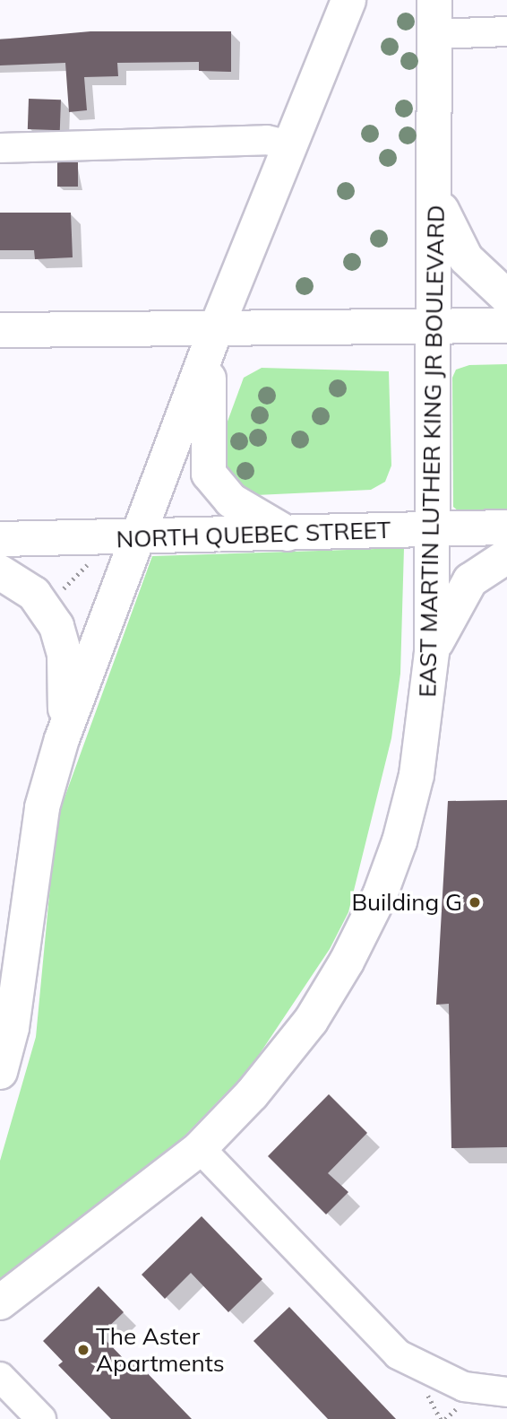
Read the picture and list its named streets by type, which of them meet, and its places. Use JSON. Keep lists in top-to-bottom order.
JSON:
{
  "streets": {
    "main road": ["EAST MARTIN LUTHER KING JR BOULEVARD", "NORTH QUEBEC STREET"]
  },
  "crossings": [
    ["EAST MARTIN LUTHER KING JR BOULEVARD", "NORTH QUEBEC STREET"]
  ],
  "places": ["Building G", "The Aster Apartments"]
}
